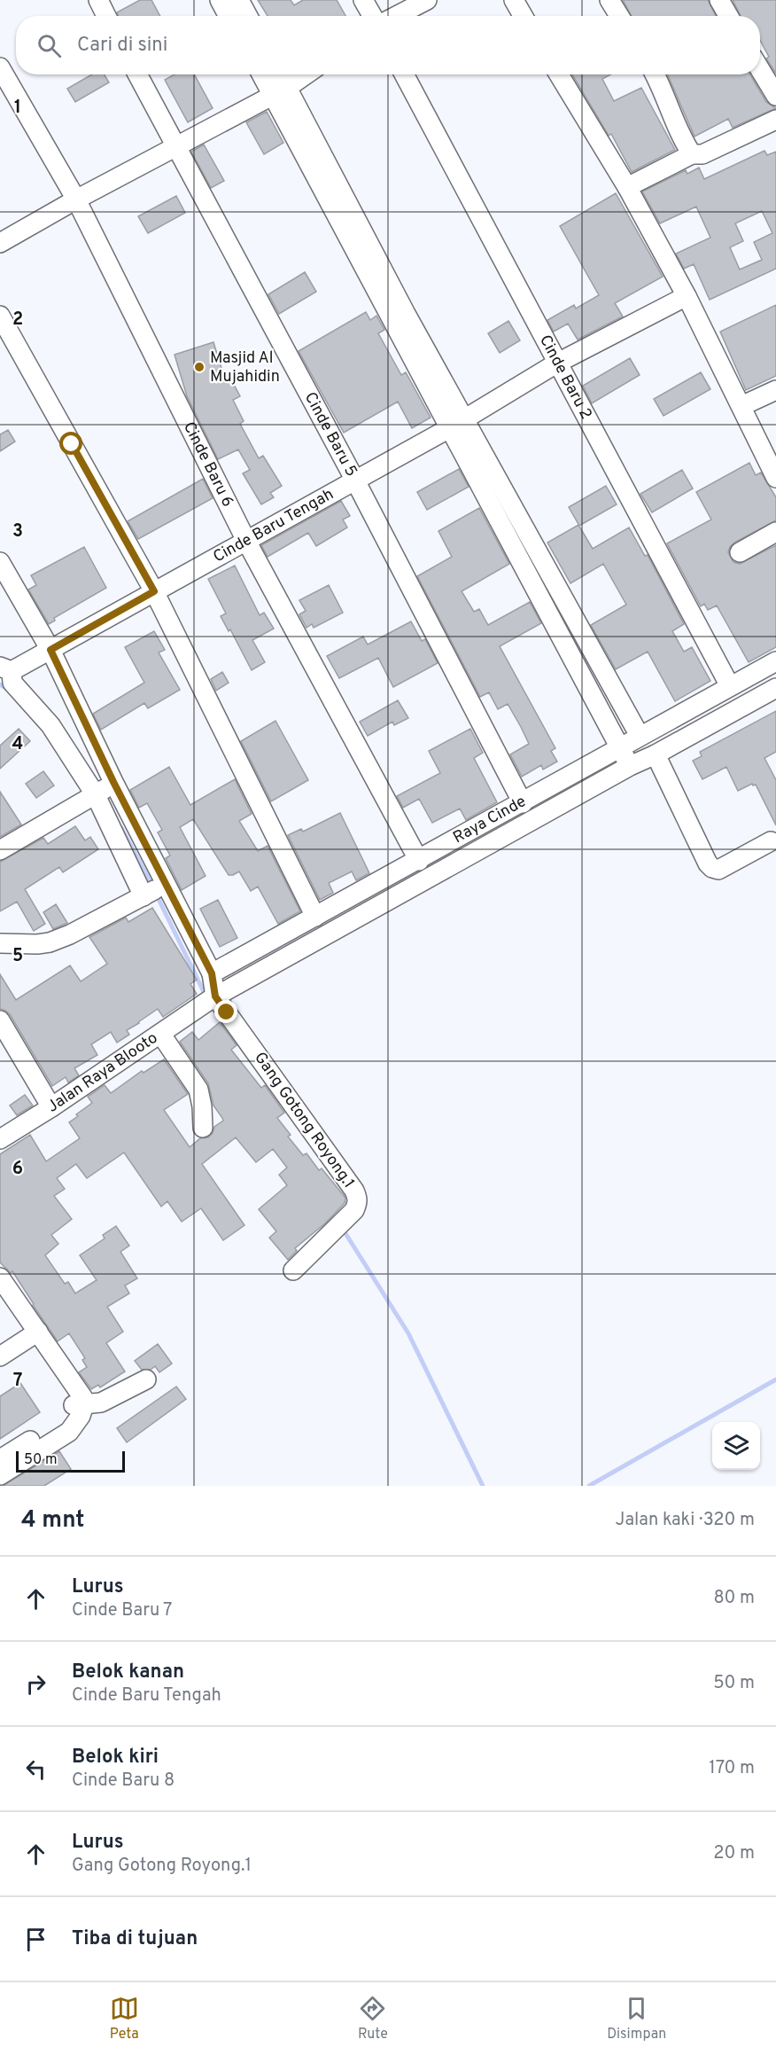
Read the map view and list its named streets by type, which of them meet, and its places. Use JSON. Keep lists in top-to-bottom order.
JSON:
{
  "streets": {
    "street": [
      "Cinde Baru 2",
      "Cinde Baru 5",
      "Cinde Baru 6",
      "Cinde Baru Tengah",
      "Raya Cinde",
      "Jalan Raya Blooto",
      "Gang Gotong Royong.1"
    ]
  },
  "crossings": [
    ["Cinde Baru 2", "Cinde Baru Tengah"],
    ["Cinde Baru 2", "Raya Cinde"],
    ["Cinde Baru 5", "Cinde Baru Tengah"],
    ["Cinde Baru 5", "Raya Cinde"],
    ["Cinde Baru 6", "Cinde Baru Tengah"],
    ["Cinde Baru 6", "Raya Cinde"],
    ["Raya Cinde", "Jalan Raya Blooto"],
    ["Raya Cinde", "Gang Gotong Royong.1"],
    ["Jalan Raya Blooto", "Gang Gotong Royong.1"]
  ],
  "places": ["Masjid Al Mujahidin"],
  "scale_bar": "50 m",
  "page": {
    "search": "Cari di sini",
    "scale": "50 m",
    "heading": ["4 mnt", "Jalan kaki · 320 m"],
    "list": [
      ["Lurus", "Cinde Baru 7", "80 m"],
      ["Belok kanan", "Cinde Baru Tengah", "50 m"],
      ["Belok kiri", "Cinde Baru 8", "170 m"],
      ["Lurus", "Gang Gotong Royong.1", "20 m"],
      "Tiba di tujuan"
    ],
    "nav": ["Peta", "Rute", "Disimpan"]
  },
  "grid": {
    "rows": [
      "1",
      "2",
      "3",
      "4",
      "5",
      "6",
      "7"
    ]
  }
}
